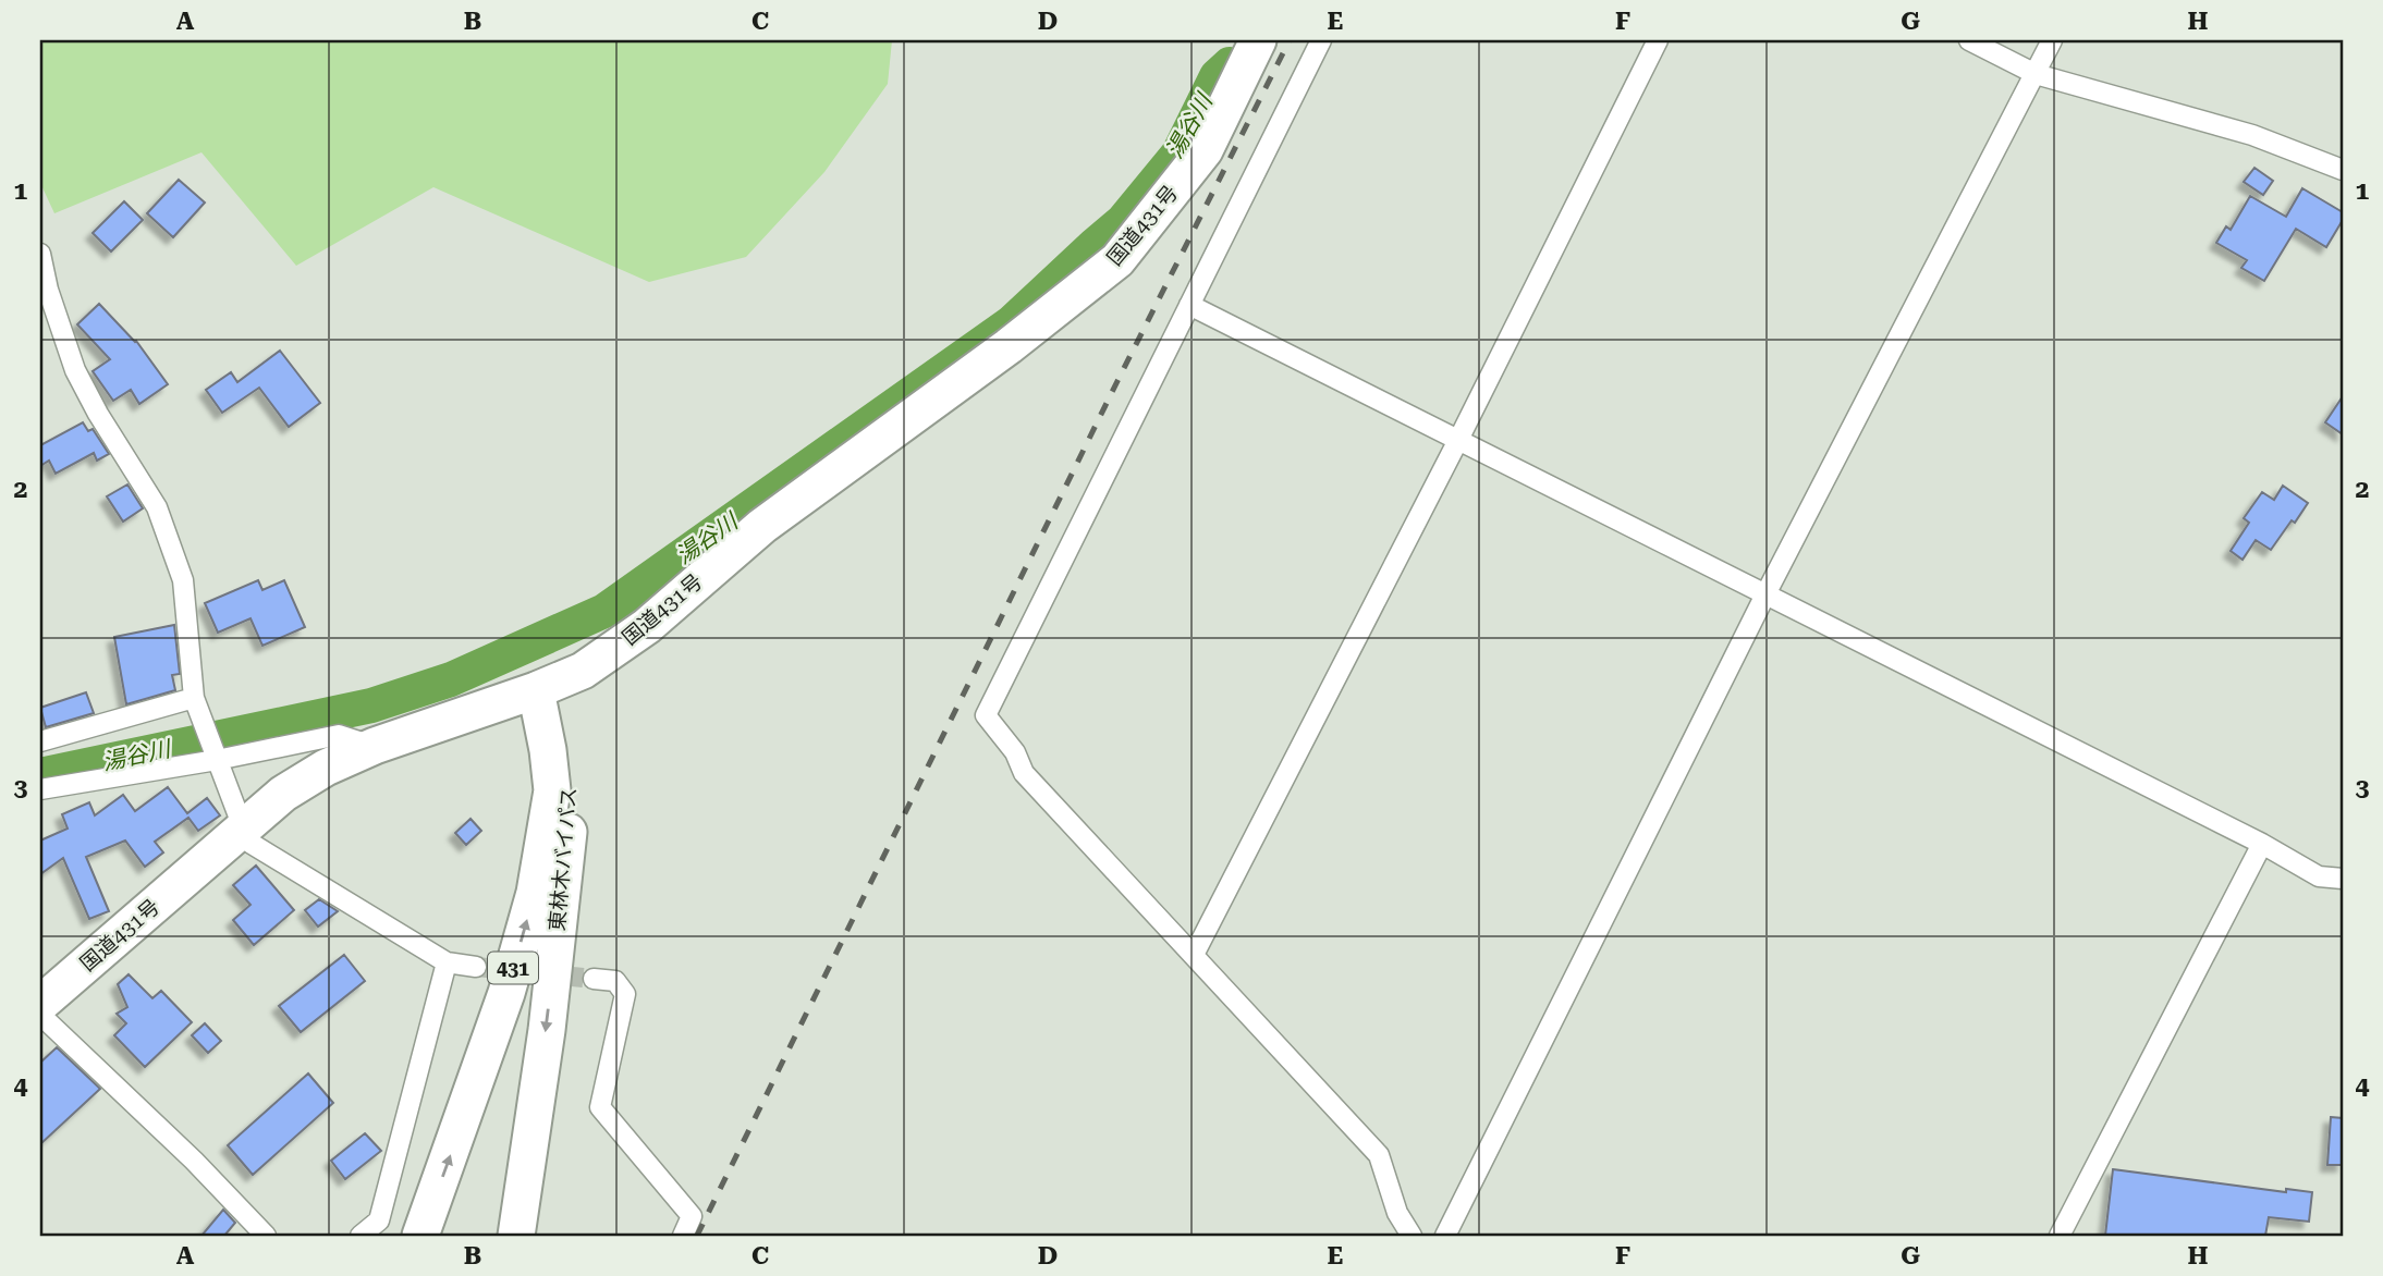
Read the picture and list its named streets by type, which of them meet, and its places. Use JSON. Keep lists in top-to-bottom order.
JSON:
{
  "streets": {
    "highway": ["国道431号", "東林木バイパス", "431"]
  },
  "crossings": [
    ["国道431号", "東林木バイパス"]
  ],
  "water": ["湯谷川"],
  "grid": {
    "columns": [
      "A",
      "B",
      "C",
      "D",
      "E",
      "F",
      "G",
      "H"
    ],
    "rows": [
      "1",
      "2",
      "3",
      "4"
    ]
  }
}
